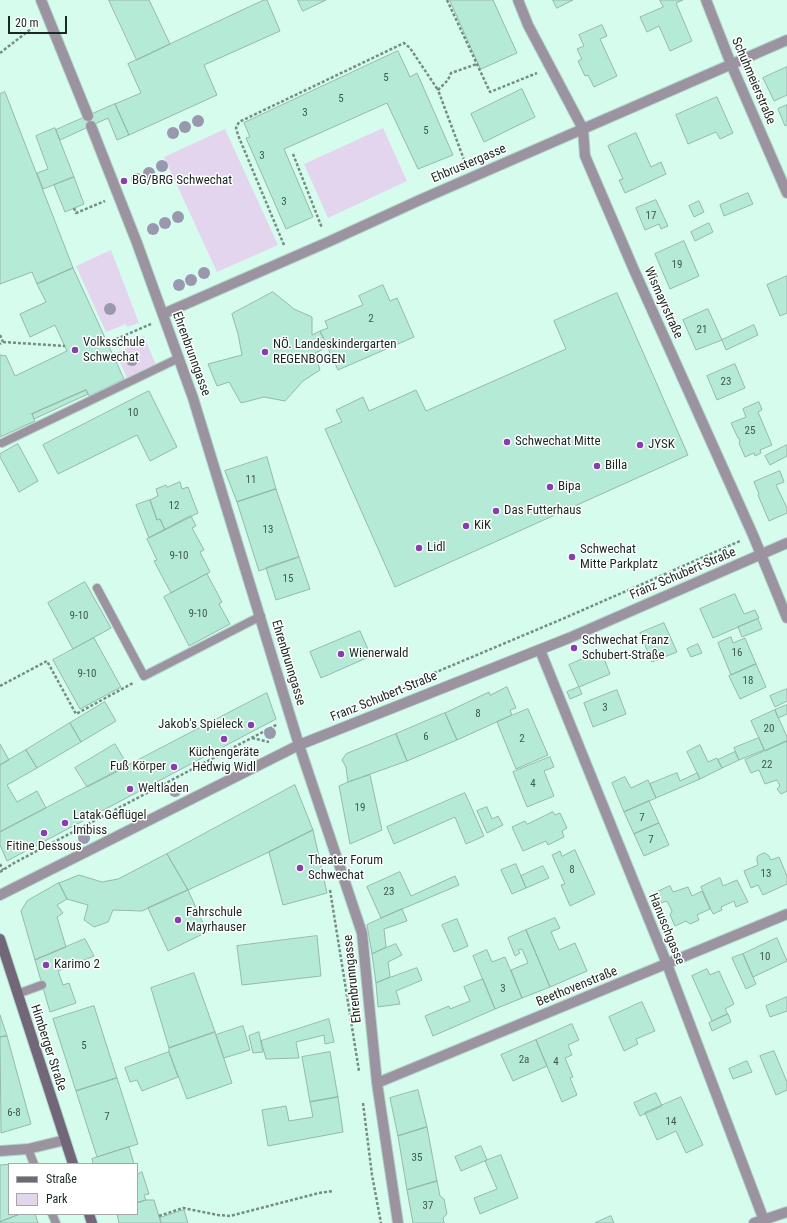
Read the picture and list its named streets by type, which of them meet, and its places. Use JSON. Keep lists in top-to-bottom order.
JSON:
{
  "streets": {
    "main road": ["Himberger Straße"],
    "street": [
      "Schuhmeierstraße",
      "Ehbrustergasse",
      "Wismayrstraße",
      "Ehrenbrunngasse",
      "Franz Schubert-Straße",
      "Hanuschgasse",
      "Beethovenstraße"
    ]
  },
  "crossings": [
    ["Schuhmeierstraße", "Ehbrustergasse"],
    ["Ehbrustergasse", "Wismayrstraße"],
    ["Ehbrustergasse", "Ehrenbrunngasse"],
    ["Wismayrstraße", "Franz Schubert-Straße"],
    ["Ehrenbrunngasse", "Franz Schubert-Straße"],
    ["Ehrenbrunngasse", "Beethovenstraße"],
    ["Franz Schubert-Straße", "Hanuschgasse"],
    ["Hanuschgasse", "Beethovenstraße"]
  ],
  "places": [
    "BG/BRG Schwechat",
    "Volksschule Schwechat",
    "NÖ. Landeskindergarten REGENBOGEN",
    "Schwechat Mitte",
    "JYSK",
    "Billa",
    "Bipa",
    "Das Futterhaus",
    "KiK",
    "Lidl",
    "Schwechat Mitte Parkplatz",
    "Schwechat Franz Schubert-Straße",
    "Wienerwald",
    "Jakob's Spieleck",
    "Küchengeräte Hedwig Widl",
    "Fuß Körper",
    "Weltladen",
    "Latak Geflügel Imbiss",
    "Fitine Dessous",
    "Theater Forum Schwechat",
    "Fahrschule Mayrhauser",
    "Karimo 2"
  ],
  "house_numbers": [
    "5",
    "5",
    "3",
    "5",
    "3",
    "3",
    "17",
    "19",
    "2",
    "21",
    "23",
    "10",
    "25",
    "11",
    "12",
    "13",
    "9-10",
    "15",
    "9-10",
    "9-10",
    "16",
    "9-10",
    "18",
    "3",
    "8",
    "20",
    "6",
    "2",
    "22",
    "4",
    "19",
    "7",
    "7",
    "8",
    "13",
    "23",
    "10",
    "3",
    "5",
    "2a",
    "4",
    "6-8",
    "7",
    "14",
    "35",
    "37"
  ],
  "legend": ["Straße", "Park"],
  "scale_bar": "20 m"
}
